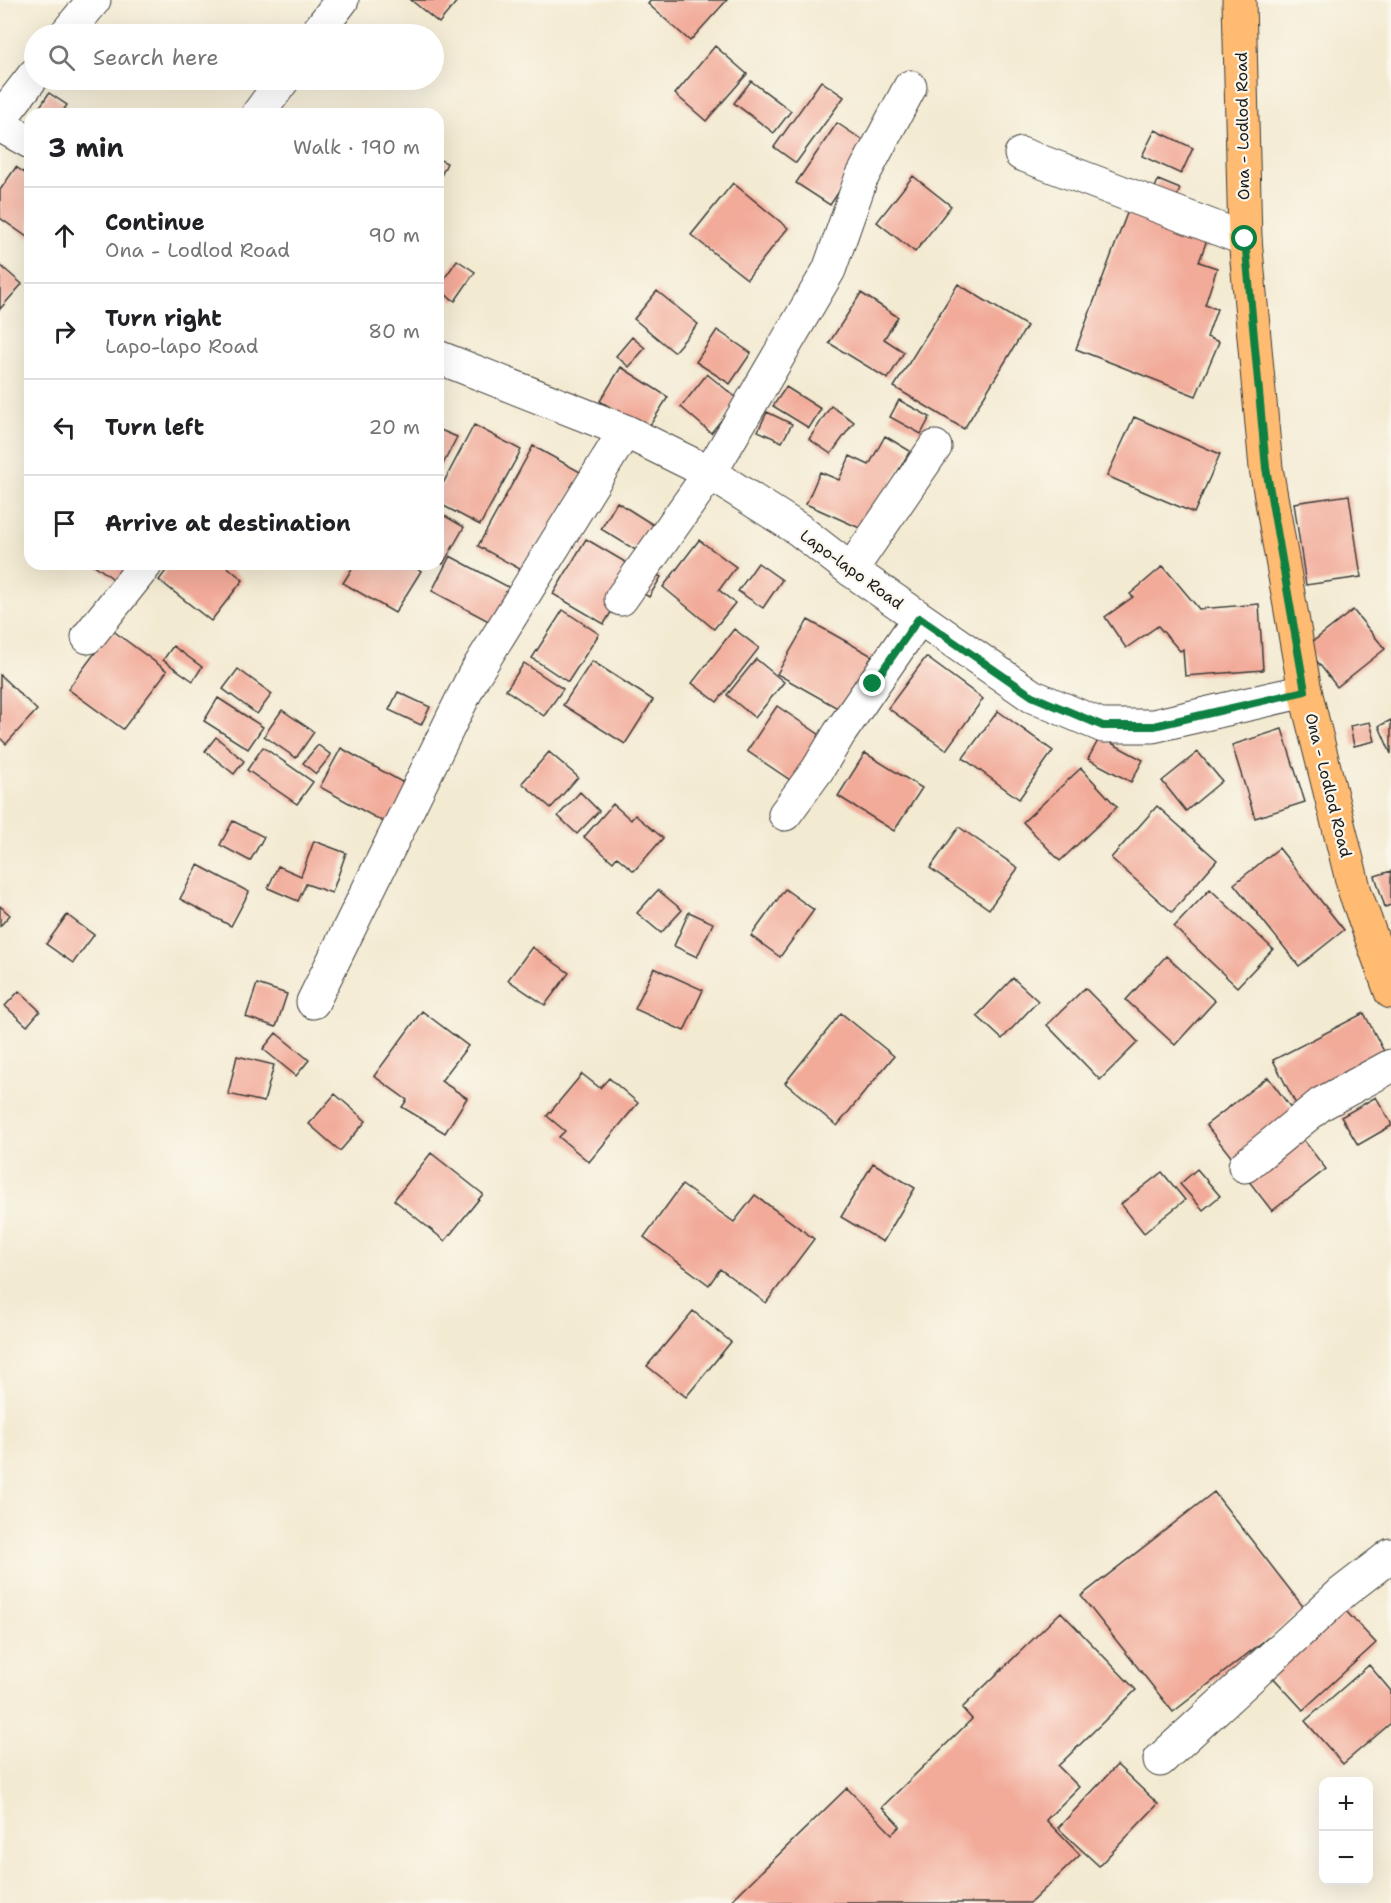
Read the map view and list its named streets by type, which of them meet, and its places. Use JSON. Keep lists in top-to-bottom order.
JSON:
{
  "streets": {
    "main road": ["Ona - Lodlod Road"],
    "street": ["Lapo-lapo Road"]
  },
  "crossings": [
    ["Ona - Lodlod Road", "Lapo-lapo Road"]
  ],
  "page": {
    "search": "Search here",
    "heading": ["3 min", "Walk · 190 m"],
    "list": [
      ["Continue", "Ona - Lodlod Road", "90 m"],
      ["Turn right", "Lapo-lapo Road", "80 m"],
      ["Turn left", "20 m"],
      "Arrive at destination"
    ],
    "map_buttons": ["+", "−"]
  }
}
